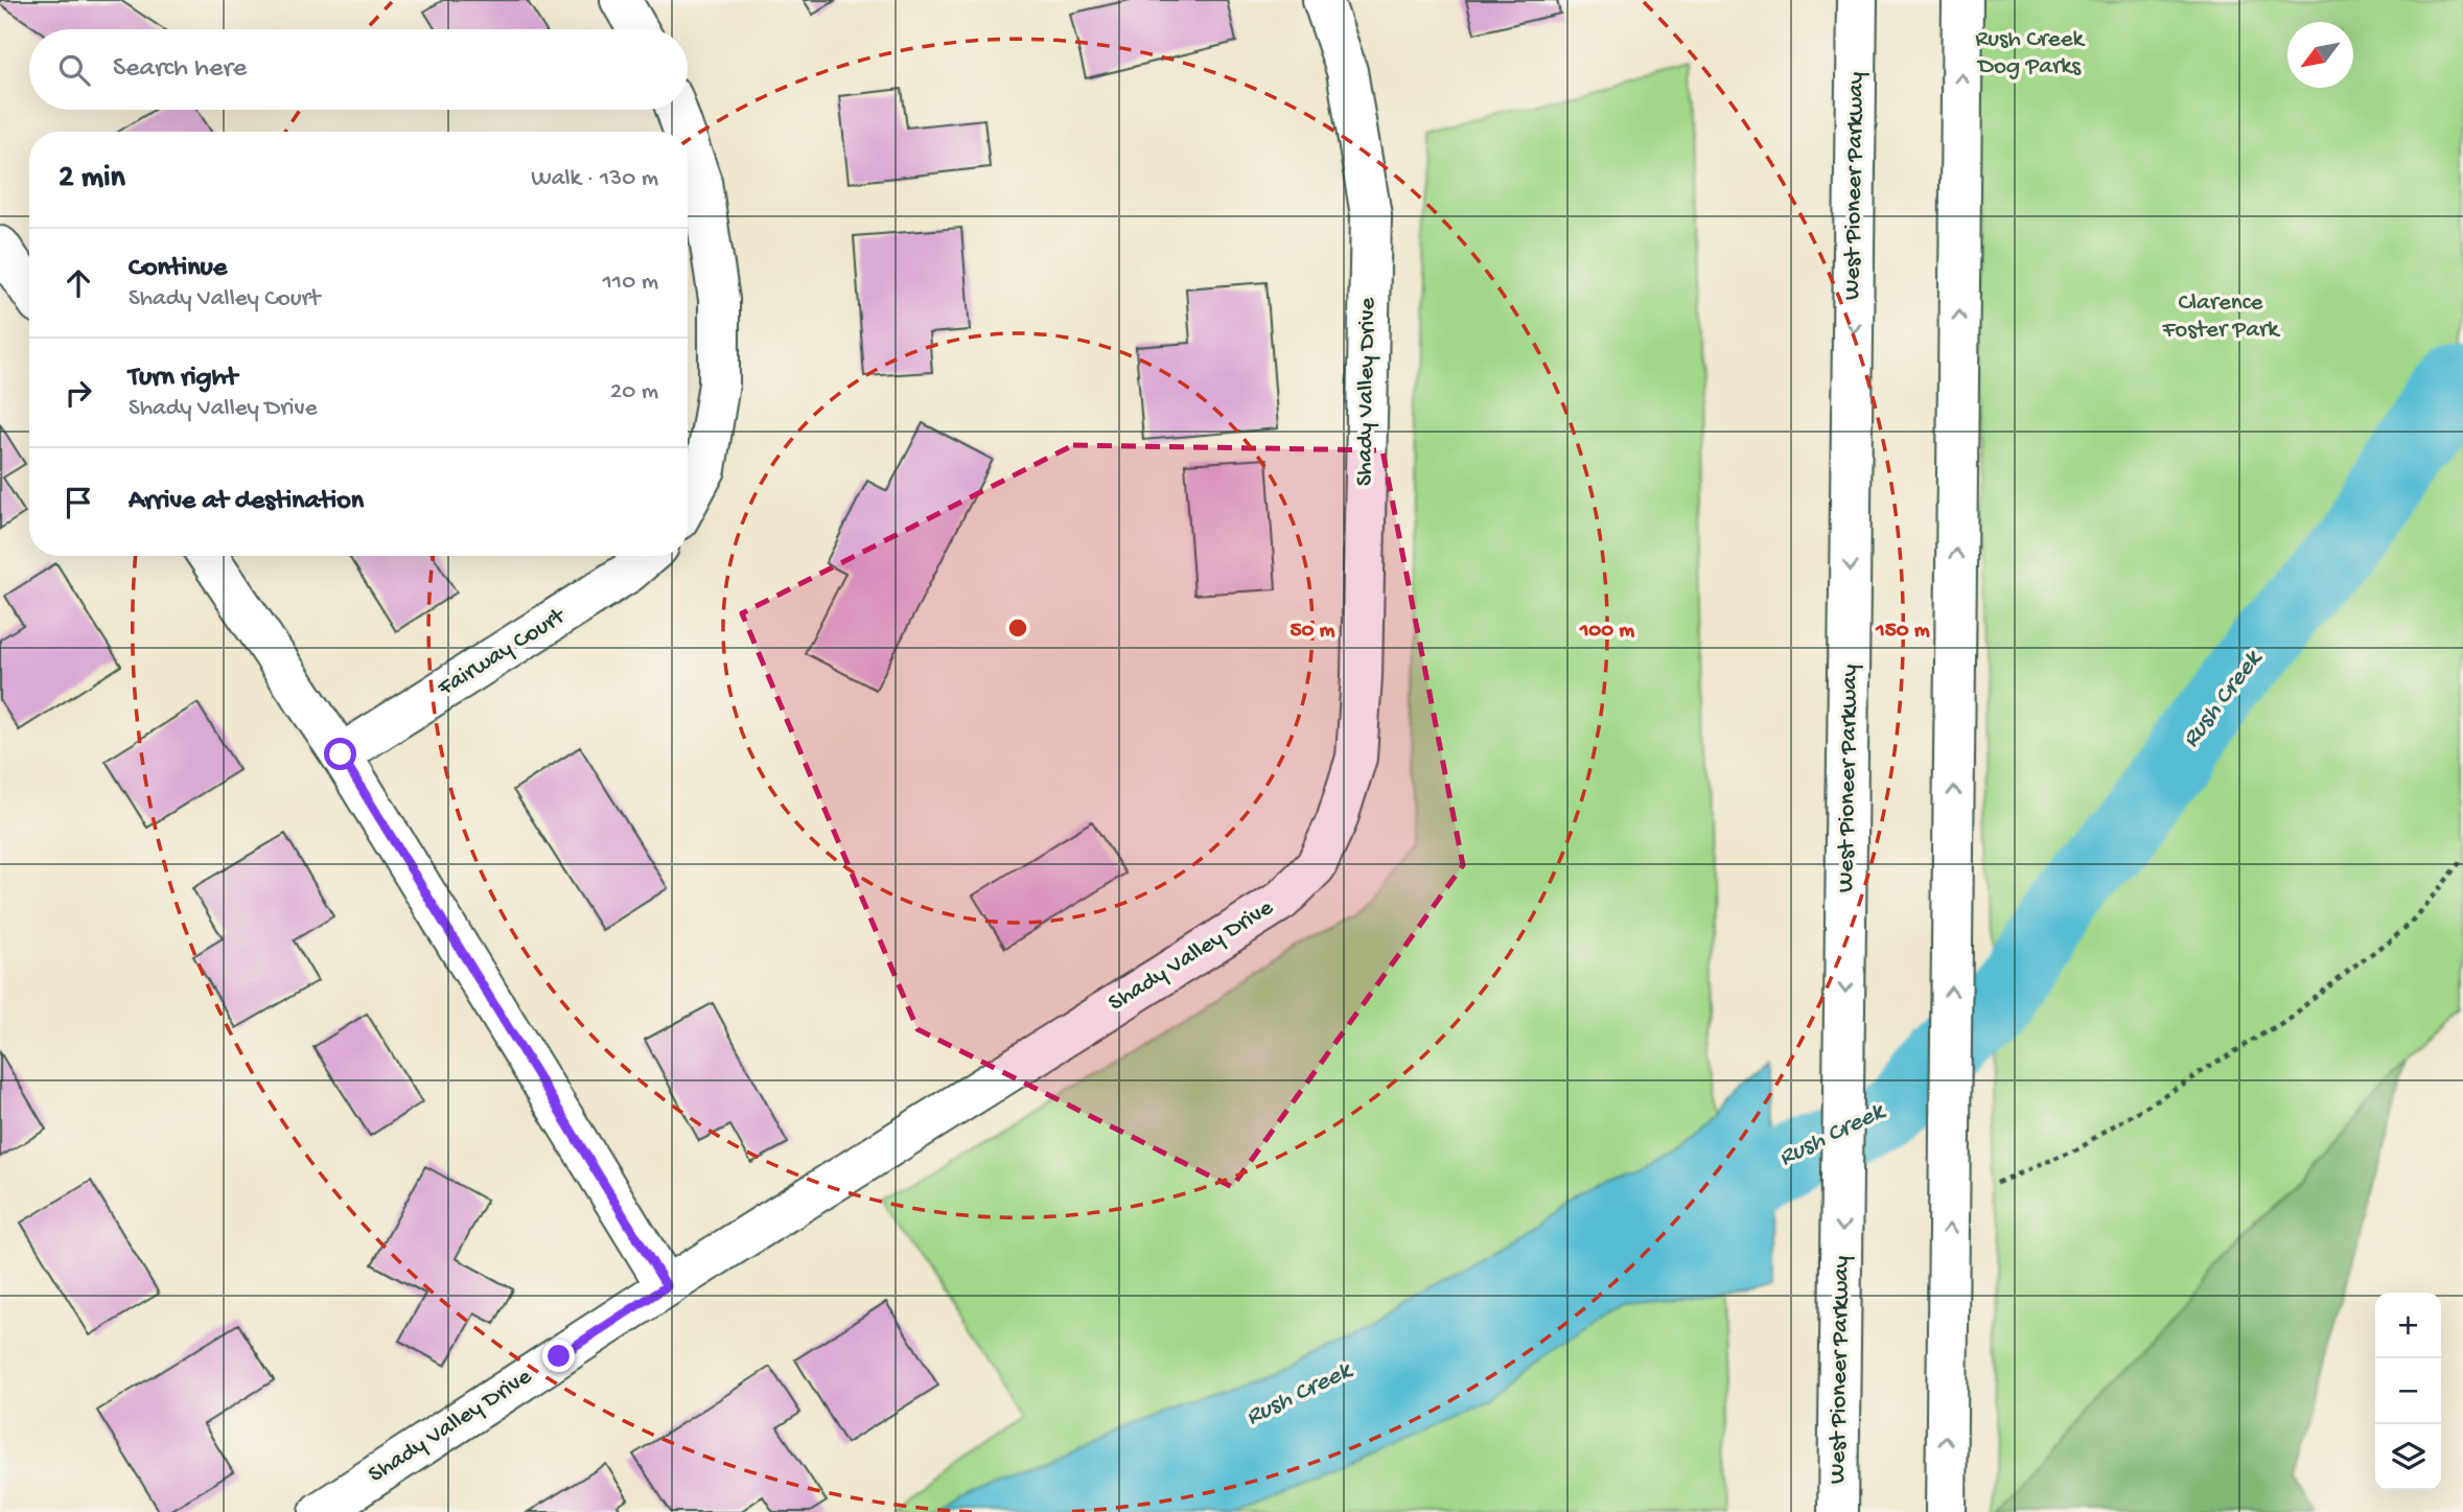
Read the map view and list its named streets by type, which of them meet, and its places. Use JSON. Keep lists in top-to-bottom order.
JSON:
{
  "streets": {
    "street": ["West Pioneer Parkway", "Shady Valley Drive", "Fairway Court"]
  },
  "water": ["Rush Creek"],
  "parks": ["Rush Creek Dog Parks", "Clarence Foster Park"],
  "north": "bottom left",
  "page": {
    "search": "Search here",
    "heading": ["2 min", "Walk · 130 m"],
    "list": [
      ["Continue", "Shady Valley Court", "110 m"],
      ["Turn right", "Shady Valley Drive", "20 m"],
      "Arrive at destination"
    ],
    "map_buttons": ["+", "−"]
  },
  "rings": ["50 m", "100 m", "150 m"]
}
